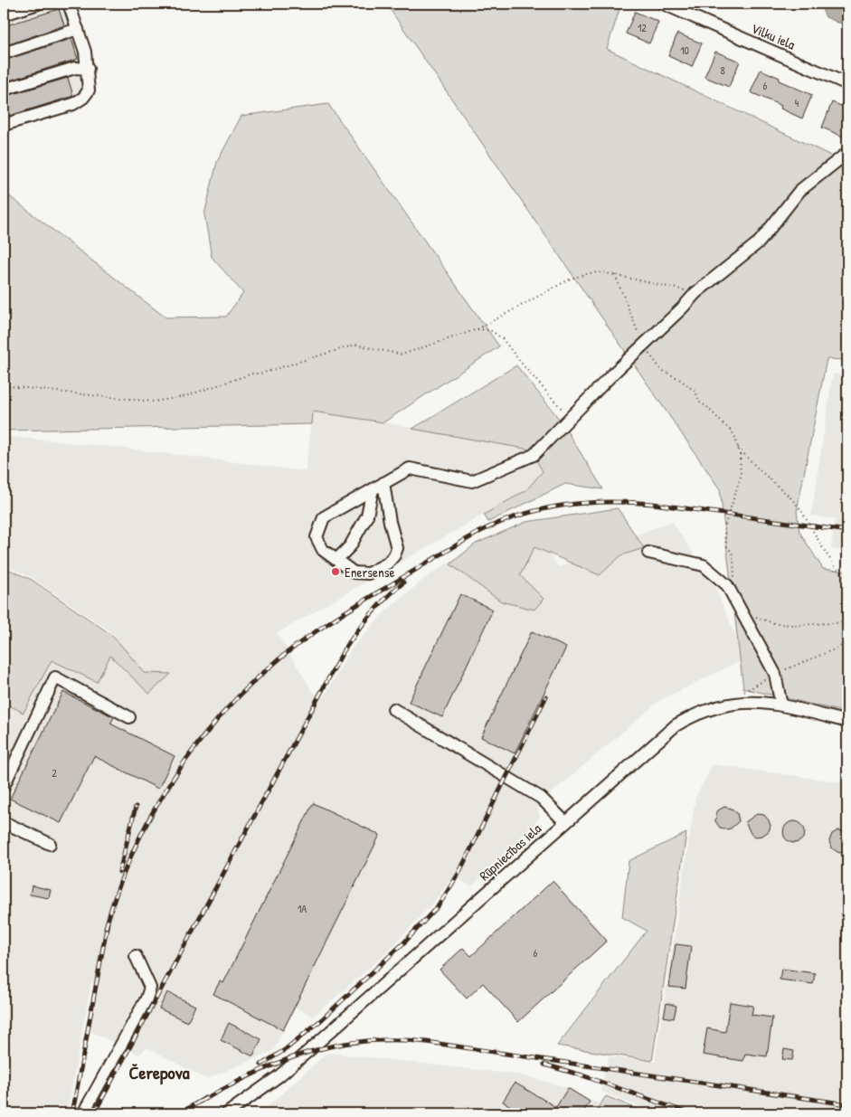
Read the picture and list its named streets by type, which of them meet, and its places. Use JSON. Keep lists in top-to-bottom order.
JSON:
{
  "streets": {
    "street": ["Vilku iela", "Rūpniecības iela"]
  },
  "districts": ["Čerepova"],
  "places": ["Enersense"],
  "house_numbers": [
    "12",
    "10",
    "8",
    "6",
    "4",
    "2",
    "1A",
    "6"
  ]
}
